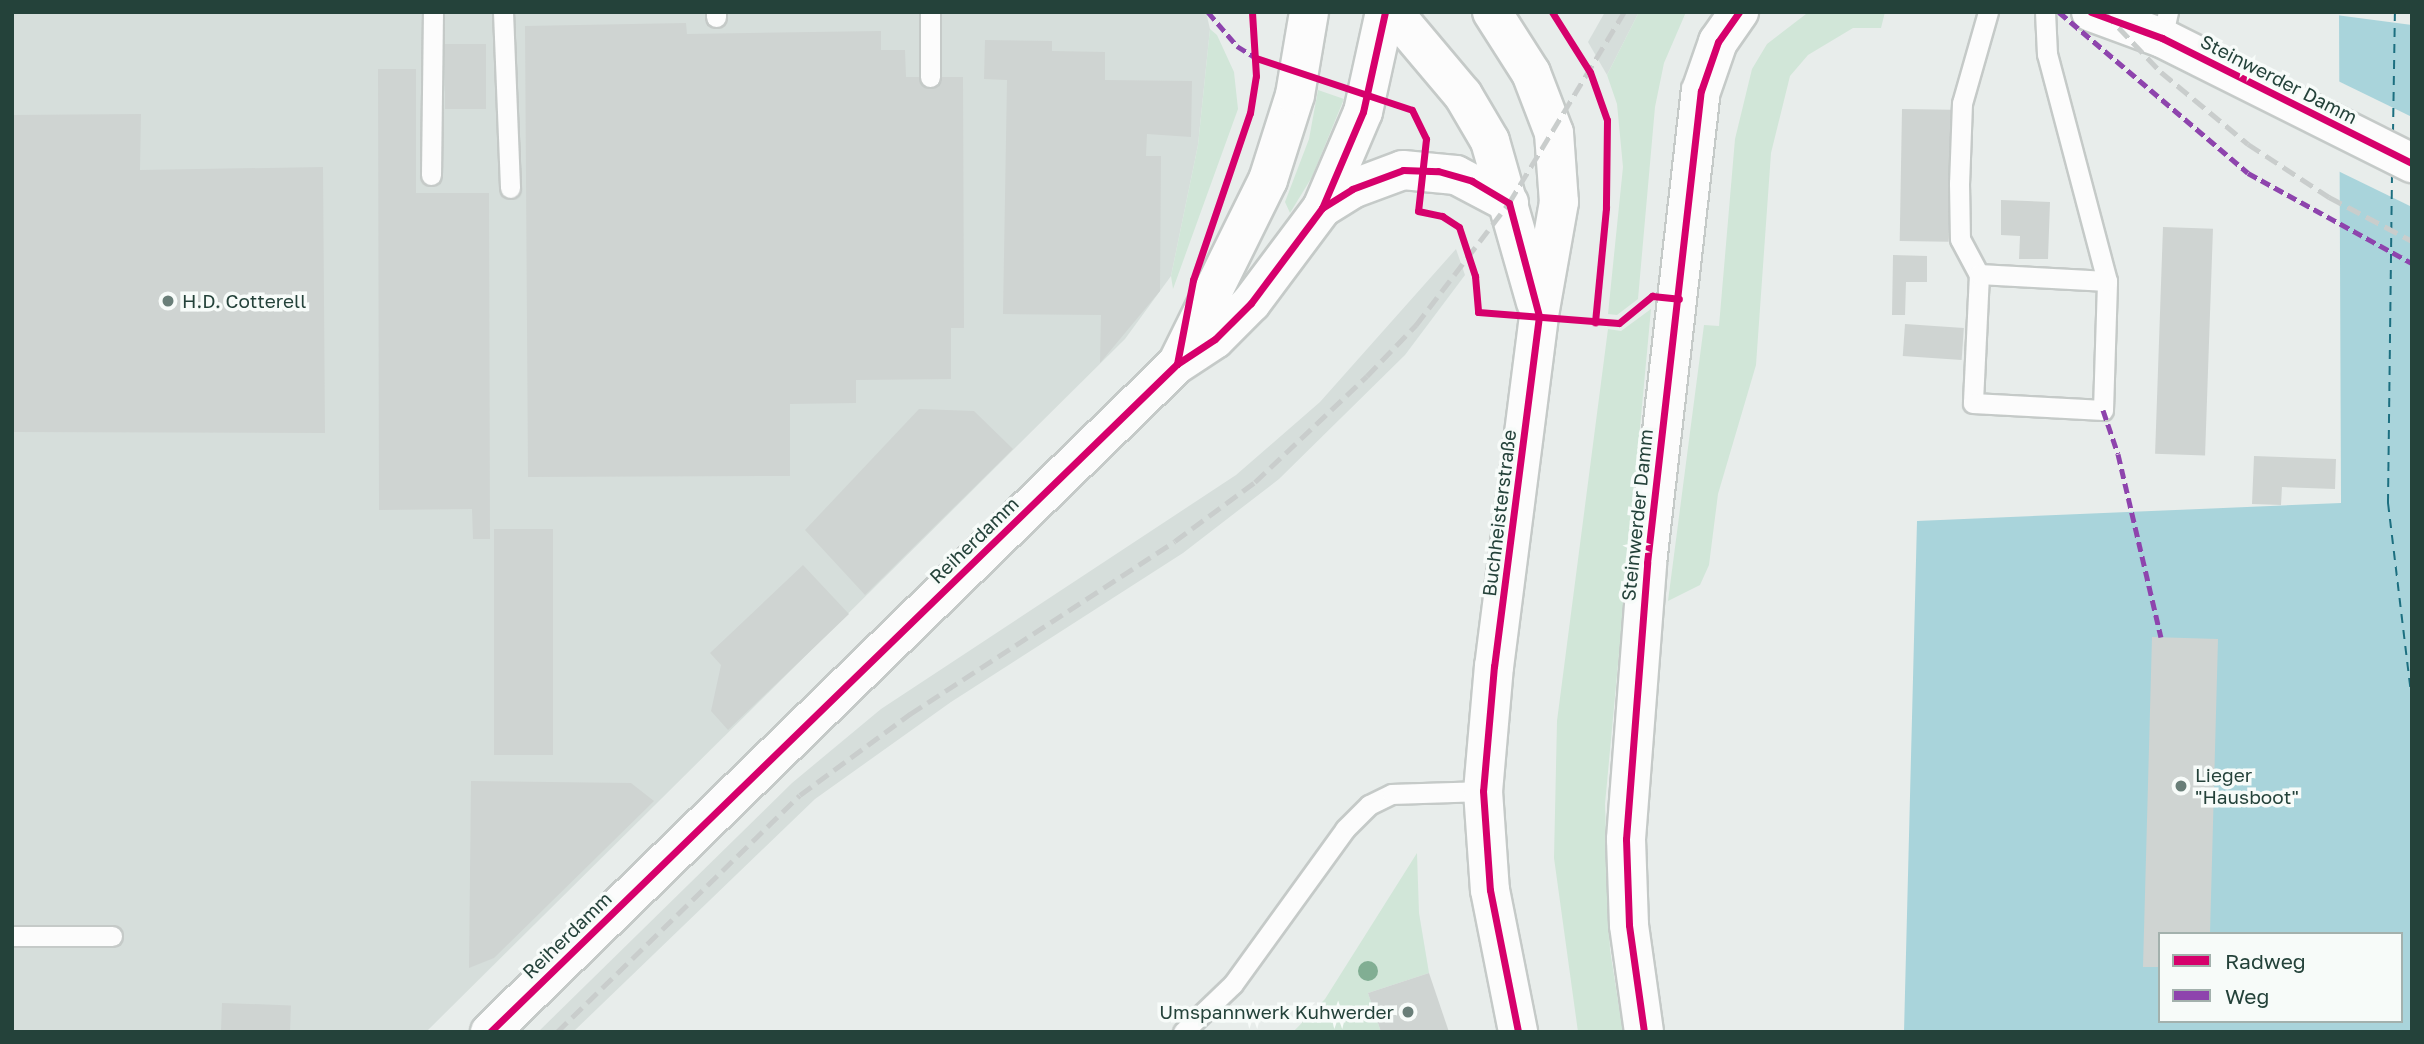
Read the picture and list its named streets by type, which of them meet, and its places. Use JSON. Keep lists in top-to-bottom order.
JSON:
{
  "streets": {
    "street": ["Steinwerder Damm", "Buchheisterstraße", "Reiherdamm"]
  },
  "places": ["H.D. Cotterell", "Lieger \"Hausboot\"", "Umspannwerk Kuhwerder"],
  "legend": ["Radweg", "Weg"]
}
